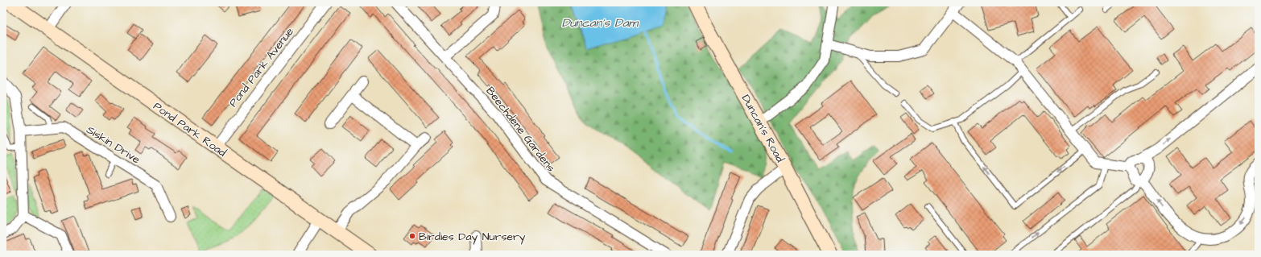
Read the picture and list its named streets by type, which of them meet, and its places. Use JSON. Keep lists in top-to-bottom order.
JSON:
{
  "streets": {
    "main road": ["Duncan's Road", "Pond Park Road"],
    "street": ["Pond Park Avenue", "Beechdene Gardens", "Siskin Drive"]
  },
  "crossings": [
    ["Pond Park Avenue", "Pond Park Road"]
  ],
  "water": ["Duncan's Dam"],
  "places": ["Birdies Day Nursery"]
}
